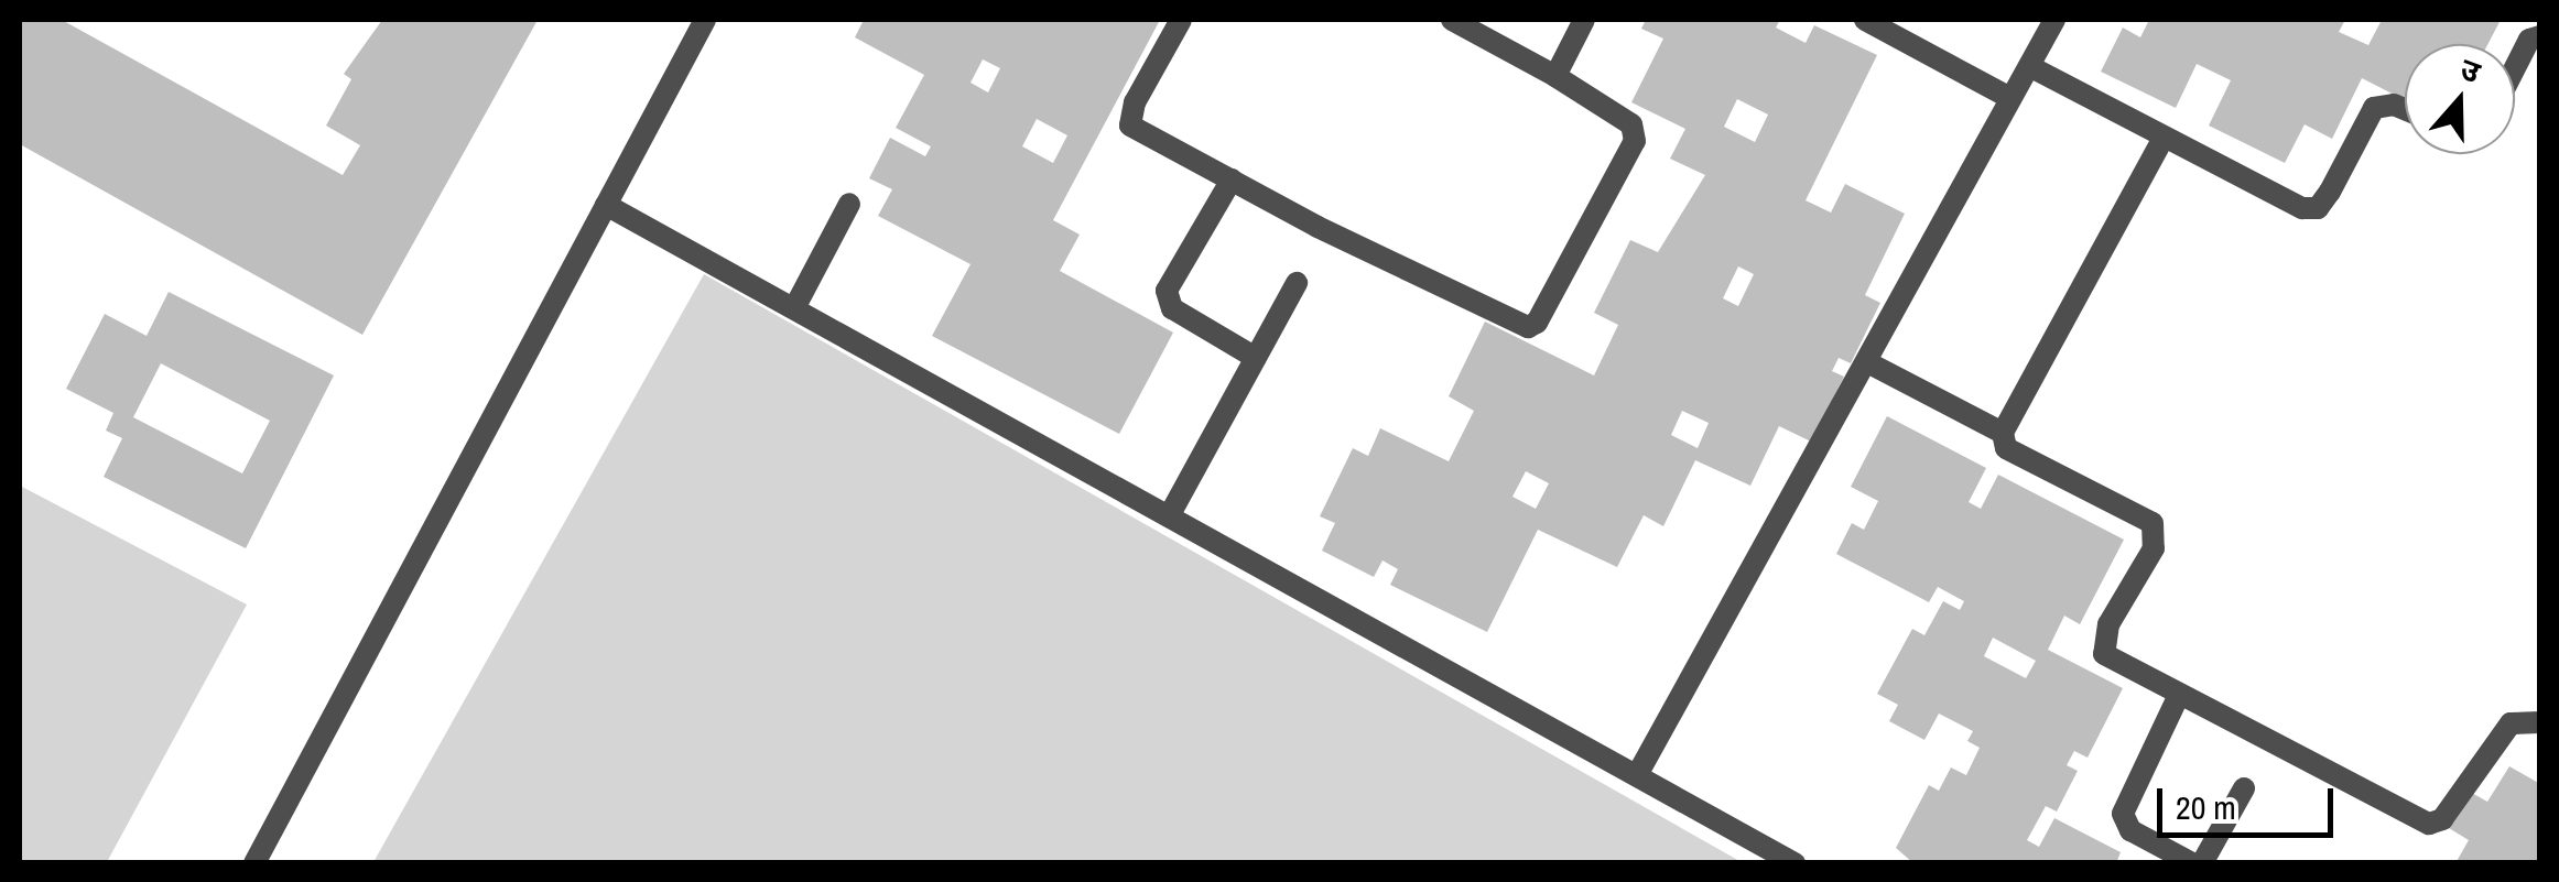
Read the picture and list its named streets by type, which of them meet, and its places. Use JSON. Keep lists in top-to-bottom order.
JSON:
{
  "scale_bar": "20 m",
  "north": "top"
}
